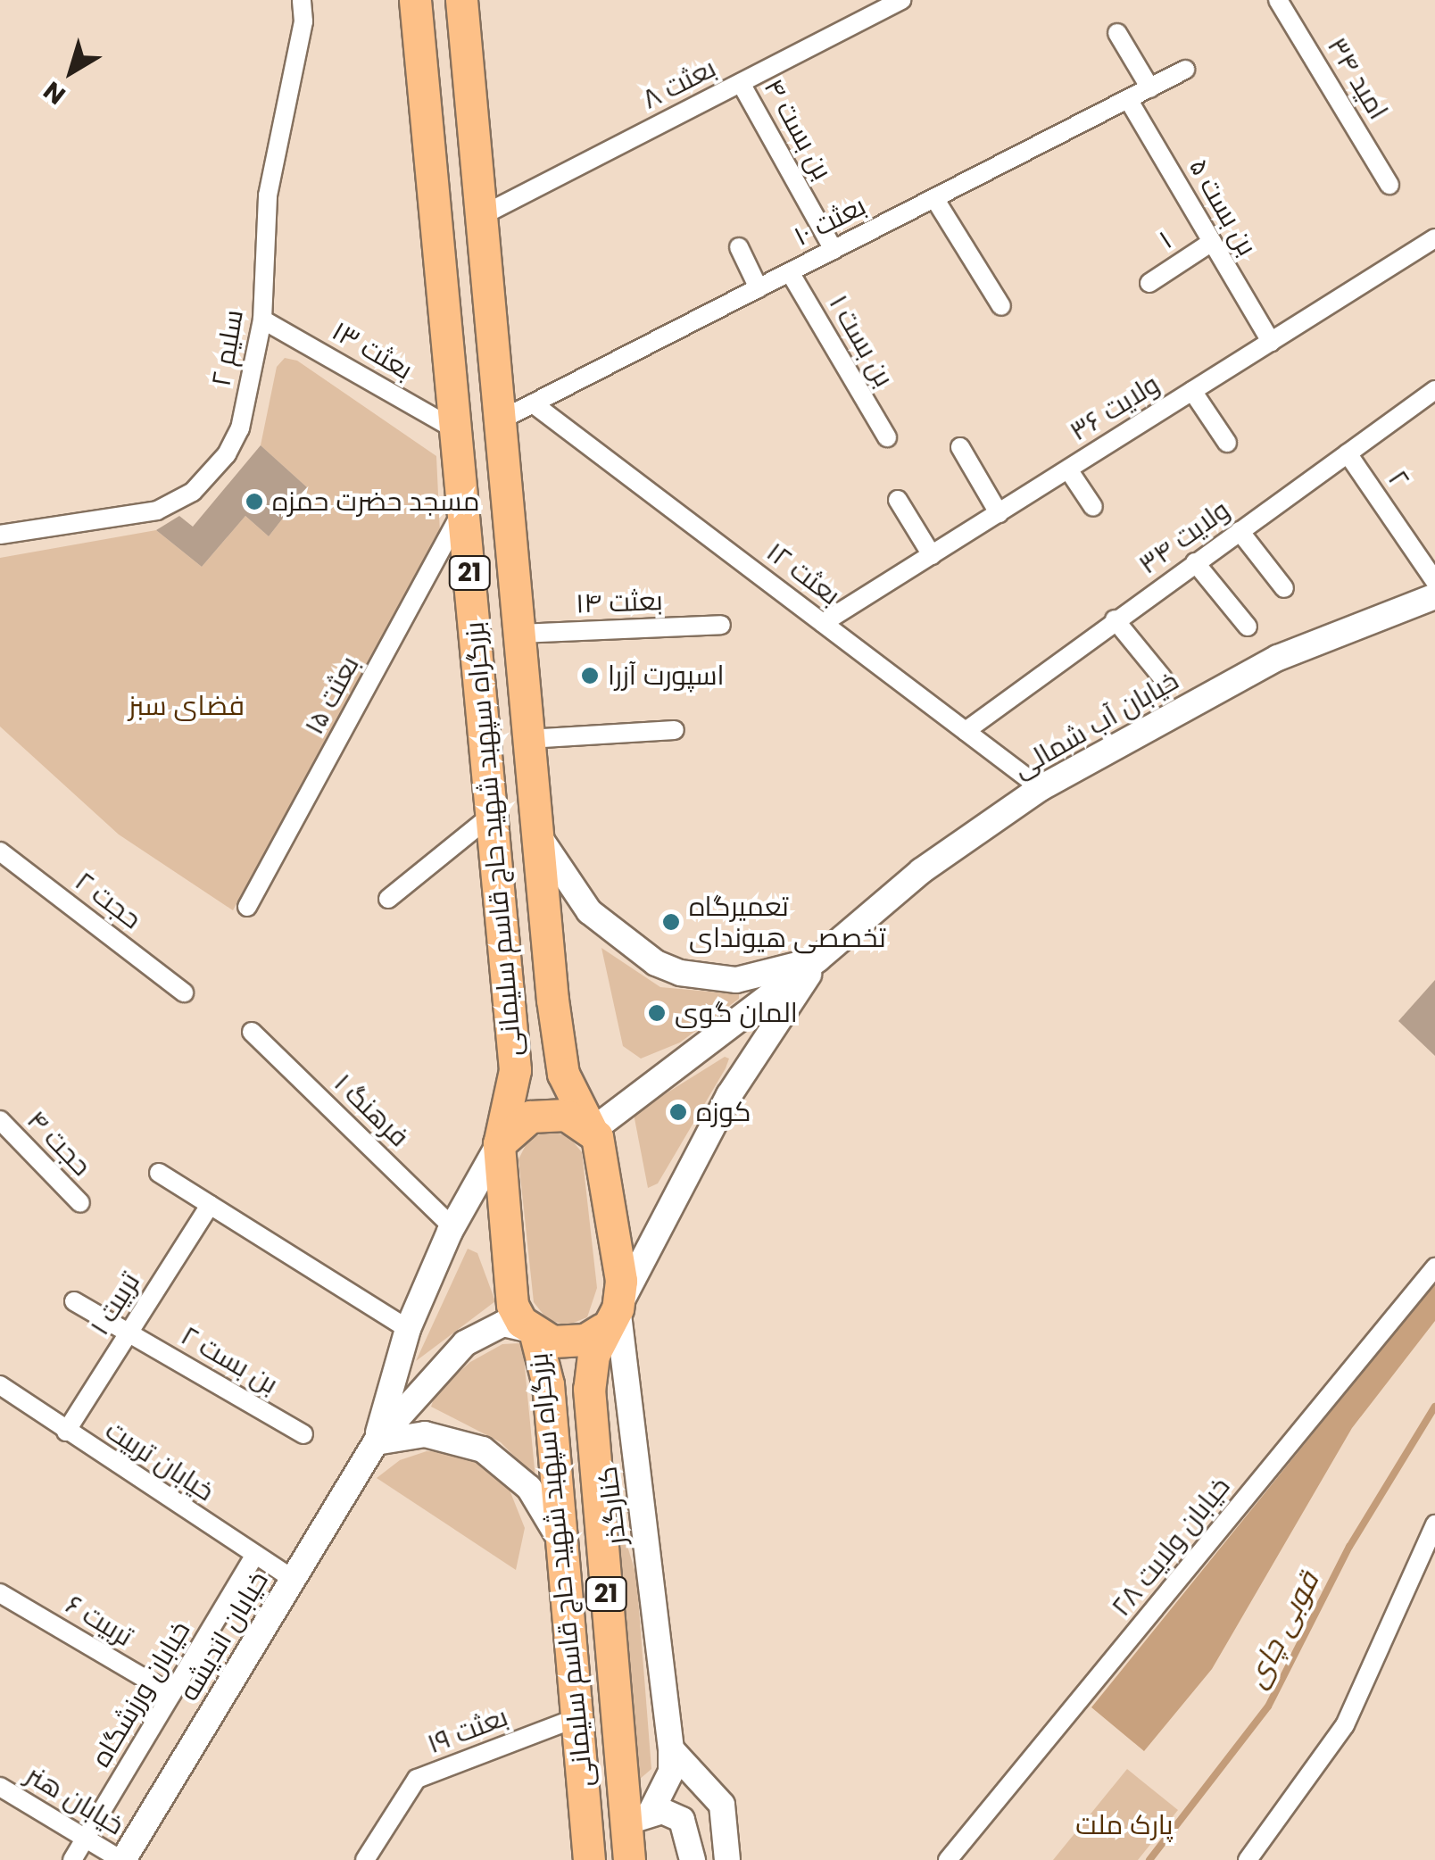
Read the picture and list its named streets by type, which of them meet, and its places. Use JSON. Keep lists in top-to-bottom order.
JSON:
{
  "streets": {
    "highway": ["21", "بزرگراه سپهبد شهید حاج قاسم سلیمانی"],
    "main road": ["خیابان آب شمالی", "کنارگذر", "خیابان اندیشه"],
    "street": [
      "امید ۳۴",
      "بعثت ۸",
      "بن بست ۴",
      "بن بست ۵",
      "بعثت ۱۰",
      "۱",
      "بن بست ۱",
      "سلیم ۲",
      "بعثت ۱۳",
      "ولایت ۳۶",
      "۲",
      "ولایت ۳۴",
      "بعثت ۱۲",
      "بعثت ۱۴",
      "بعثت ۱۵",
      "حجت ۲",
      "فرهنگ ۱",
      "حجت ۴",
      "تربیت ۱",
      "بن بست ۲",
      "خیابان تربیت",
      "خیابان ولایت ۲۸",
      "تربیت ۶",
      "خیابان ورزشگاه",
      "بعثت ۱۹",
      "خیابان هنر"
    ]
  },
  "crossings": [
    ["بعثت ۸", "بن بست ۴"],
    ["بعثت ۸", "بزرگراه سپهبد شهید حاج قاسم سلیمانی"],
    ["بن بست ۴", "بعثت ۱۰"],
    ["بن بست ۵", "بعثت ۱۰"],
    ["بن بست ۵", "۱"],
    ["بن بست ۵", "ولایت ۳۶"],
    ["بعثت ۱۰", "بن بست ۱"],
    ["بعثت ۱۰", "بعثت ۱۲"],
    ["بعثت ۱۰", "بزرگراه سپهبد شهید حاج قاسم سلیمانی"],
    ["سلیم ۲", "بعثت ۱۳"],
    ["بعثت ۱۳", "بزرگراه سپهبد شهید حاج قاسم سلیمانی"],
    ["ولایت ۳۶", "بعثت ۱۲"],
    ["۲", "ولایت ۳۴"],
    ["ولایت ۳۴", "بعثت ۱۲"],
    ["21", "خیابان آب شمالی"],
    ["21", "بزرگراه سپهبد شهید حاج قاسم سلیمانی"],
    ["21", "کنارگذر"],
    ["21", "خیابان اندیشه"],
    ["بعثت ۱۲", "خیابان آب شمالی"],
    ["بعثت ۱۴", "بزرگراه سپهبد شهید حاج قاسم سلیمانی"],
    ["بعثت ۱۵", "بزرگراه سپهبد شهید حاج قاسم سلیمانی"],
    ["خیابان آب شمالی", "بزرگراه سپهبد شهید حاج قاسم سلیمانی"],
    ["خیابان آب شمالی", "کنارگذر"],
    ["بزرگراه سپهبد شهید حاج قاسم سلیمانی", "کنارگذر"],
    ["بزرگراه سپهبد شهید حاج قاسم سلیمانی", "خیابان اندیشه"],
    ["بزرگراه سپهبد شهید حاج قاسم سلیمانی", "بعثت ۱۹"],
    ["فرهنگ ۱", "خیابان اندیشه"],
    ["تربیت ۱", "بن بست ۲"],
    ["تربیت ۱", "خیابان تربیت"],
    ["خیابان تربیت", "خیابان اندیشه"],
    ["خیابان تربیت", "خیابان ورزشگاه"],
    ["تربیت ۶", "خیابان ورزشگاه"],
    ["خیابان اندیشه", "خیابان هنر"],
    ["خیابان ورزشگاه", "خیابان هنر"]
  ],
  "water": ["قوبی چای"],
  "parks": ["فضای سبز", "پارک ملت"],
  "places": [
    "مسجد حضرت حمزه",
    "اسپورت آزرا",
    "تعمیرگاه تخصصی هیوندای",
    "المان گوی",
    "کوزه"
  ],
  "north": "bottom left"
}
